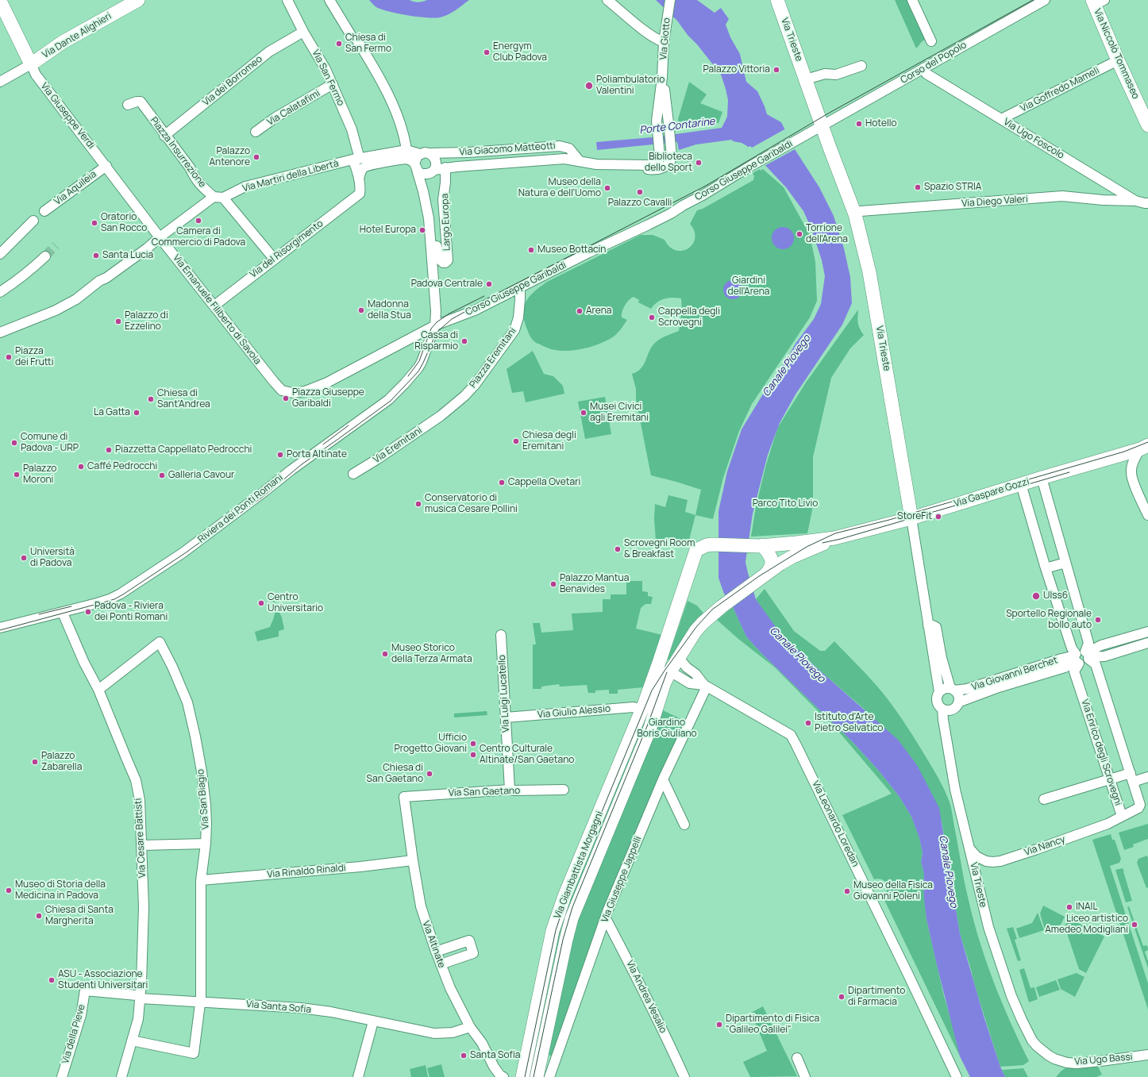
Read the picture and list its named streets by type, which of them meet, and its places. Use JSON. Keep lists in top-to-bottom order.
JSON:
{
  "streets": {
    "street": [
      "Via Dante Alighieri",
      "Via Giotto",
      "Via Trieste",
      "Via Niccolò Tommaseo",
      "Corso del Popolo",
      "Via San Fermo",
      "Via dei Borromeo",
      "Via Goffredo Mameli",
      "Via Calatafimi",
      "Via Giuseppe Verdi",
      "Via Ugo Foscolo",
      "Via Giacomo Matteotti",
      "Piazza Insurrezione",
      "Corso Giuseppe Garibaldi",
      "Via Martiri della Libertà",
      "Via Aquileia",
      "Via Diego Valeri",
      "Largo Europa",
      "Via del Risorgimento",
      "Via Emanuele Filiberto di Savoia",
      "Piazza Eremitani",
      "Via Eremitani",
      "Via Gaspare Gozzi",
      "Riviera dei Ponti Romani",
      "Via Giovanni Berchet",
      "Via Luigi Lucatello",
      "Via Giulio Alessio",
      "Via Enrico degli Scrovegni",
      "Via San Gaetano",
      "Via San Biagio",
      "Via Leonardo Loredan",
      "Via Cesare Battisti",
      "Via Nancy",
      "Via Giambattista Morgagni",
      "Via Rinaldo Rinaldi",
      "Via Giuseppe Jappelli",
      "Via Altinate",
      "Via Andrea Vesalio",
      "Via Santa Sofia",
      "Via della Pieve",
      "Via Ugo Bassi"
    ]
  },
  "crossings": [
    ["Via Dante Alighieri", "Via Giuseppe Verdi"],
    ["Via Giotto", "Via Giacomo Matteotti"],
    ["Via Trieste", "Corso del Popolo"],
    ["Via Trieste", "Corso Giuseppe Garibaldi"],
    ["Via Trieste", "Via Diego Valeri"],
    ["Via Trieste", "Via Gaspare Gozzi"],
    ["Via Trieste", "Via Giovanni Berchet"],
    ["Via Trieste", "Via Nancy"],
    ["Via Trieste", "Via Ugo Bassi"],
    ["Via Niccolò Tommaseo", "Via Goffredo Mameli"],
    ["Corso del Popolo", "Via Ugo Foscolo"],
    ["Corso del Popolo", "Corso Giuseppe Garibaldi"],
    ["Via San Fermo", "Via dei Borromeo"],
    ["Via San Fermo", "Via Calatafimi"],
    ["Via San Fermo", "Via Giacomo Matteotti"],
    ["Via San Fermo", "Via Martiri della Libertà"],
    ["Via San Fermo", "Via del Risorgimento"],
    ["Via dei Borromeo", "Piazza Insurrezione"],
    ["Via Goffredo Mameli", "Via Ugo Foscolo"],
    ["Via Giuseppe Verdi", "Piazza Insurrezione"],
    ["Via Giuseppe Verdi", "Via Aquileia"],
    ["Via Giuseppe Verdi", "Via Emanuele Filiberto di Savoia"],
    ["Via Ugo Foscolo", "Via Diego Valeri"],
    ["Via Giacomo Matteotti", "Via Martiri della Libertà"],
    ["Via Giacomo Matteotti", "Largo Europa"],
    ["Piazza Insurrezione", "Via Martiri della Libertà"],
    ["Piazza Insurrezione", "Via Emanuele Filiberto di Savoia"],
    ["Corso Giuseppe Garibaldi", "Largo Europa"],
    ["Corso Giuseppe Garibaldi", "Via Emanuele Filiberto di Savoia"],
    ["Corso Giuseppe Garibaldi", "Piazza Eremitani"],
    ["Corso Giuseppe Garibaldi", "Riviera dei Ponti Romani"],
    ["Largo Europa", "Riviera dei Ponti Romani"],
    ["Via del Risorgimento", "Via Emanuele Filiberto di Savoia"],
    ["Piazza Eremitani", "Via Eremitani"],
    ["Via Gaspare Gozzi", "Via Giambattista Morgagni"],
    ["Riviera dei Ponti Romani", "Via Cesare Battisti"],
    ["Via Giovanni Berchet", "Via Enrico degli Scrovegni"],
    ["Via Luigi Lucatello", "Via Giulio Alessio"],
    ["Via Luigi Lucatello", "Via San Gaetano"],
    ["Via Giulio Alessio", "Via Giambattista Morgagni"],
    ["Via Enrico degli Scrovegni", "Via Nancy"],
    ["Via San Gaetano", "Via Altinate"],
    ["Via San Biagio", "Via Cesare Battisti"],
    ["Via San Biagio", "Via Rinaldo Rinaldi"],
    ["Via San Biagio", "Via Santa Sofia"],
    ["Via Leonardo Loredan", "Via Giuseppe Jappelli"],
    ["Via Cesare Battisti", "Via Santa Sofia"],
    ["Via Rinaldo Rinaldi", "Via Altinate"],
    ["Via Giuseppe Jappelli", "Via Andrea Vesalio"],
    ["Via Altinate", "Via Santa Sofia"],
    ["Via Santa Sofia", "Via della Pieve"]
  ],
  "water": ["Porte Contarine", "Canale Piovego"],
  "parks": ["Giardini dell'Arena", "Parco Tito Livio", "Giardino Boris Giuliano"],
  "places": [
    "Chiesa di San Fermo",
    "Energym Club Padova",
    "Palazzo Vittoria",
    "Poliambulatorio Valentini",
    "Hotello",
    "Palazzo Antenore",
    "Biblioteca dello Sport",
    "Spazio STRIA",
    "Museo della Natura e dell’Uomo",
    "Palazzo Cavalli",
    "Camera di Commercio di Padova",
    "Oratorio San Rocco",
    "Hotel Europa",
    "Torrione dell'Arena",
    "Museo Bottacin",
    "Santa Lucia",
    "Padova Centrale",
    "Madonna della Stua",
    "Arena",
    "Cappella degli Scrovegni",
    "Palazzo di Ezzelino",
    "Cassa di Risparmio",
    "Piazza dei Frutti",
    "Piazza Giuseppe Garibaldi",
    "Chiesa di Sant'Andrea",
    "La Gatta",
    "Musei Civici agli Eremitani",
    "Chiesa degli Eremitani",
    "Comune di Padova - URP",
    "Piazzetta Cappellato Pedrocchi",
    "Porta Altinate",
    "Caffé Pedrocchi",
    "Palazzo Moroni",
    "Galleria Cavour",
    "Cappella Ovetari",
    "Conservatorio di musica Cesare Pollini",
    "StoreFit",
    "Scrovegni Room & Breakfast",
    "Università di Padova",
    "Palazzo Mantua Benavides",
    "Ulss6",
    "Centro Universitario",
    "Padova - Riviera dei Ponti Romani",
    "Sportello Regionale bollo auto",
    "Museo Storico della Terza Armata",
    "Istituto d'Arte Pietro Selvatico",
    "Ufficio Progetto Giovani",
    "Centro Culturale Altinate/San Gaetano",
    "Palazzo Zabarella",
    "Chiesa di San Gaetano",
    "Museo di Storia della Medicina in Padova",
    "Museo della Fisica Giovanni Poleni",
    "INAIL",
    "Chiesa di Santa Margherita",
    "Liceo artistico Amedeo Modigliani",
    "ASU - Associazione Studenti Universitari",
    "Dipartimento di Farmacia",
    "Dipartimento di Fisica \"Galileo Galilei\"",
    "Santa Sofia"
  ]
}
